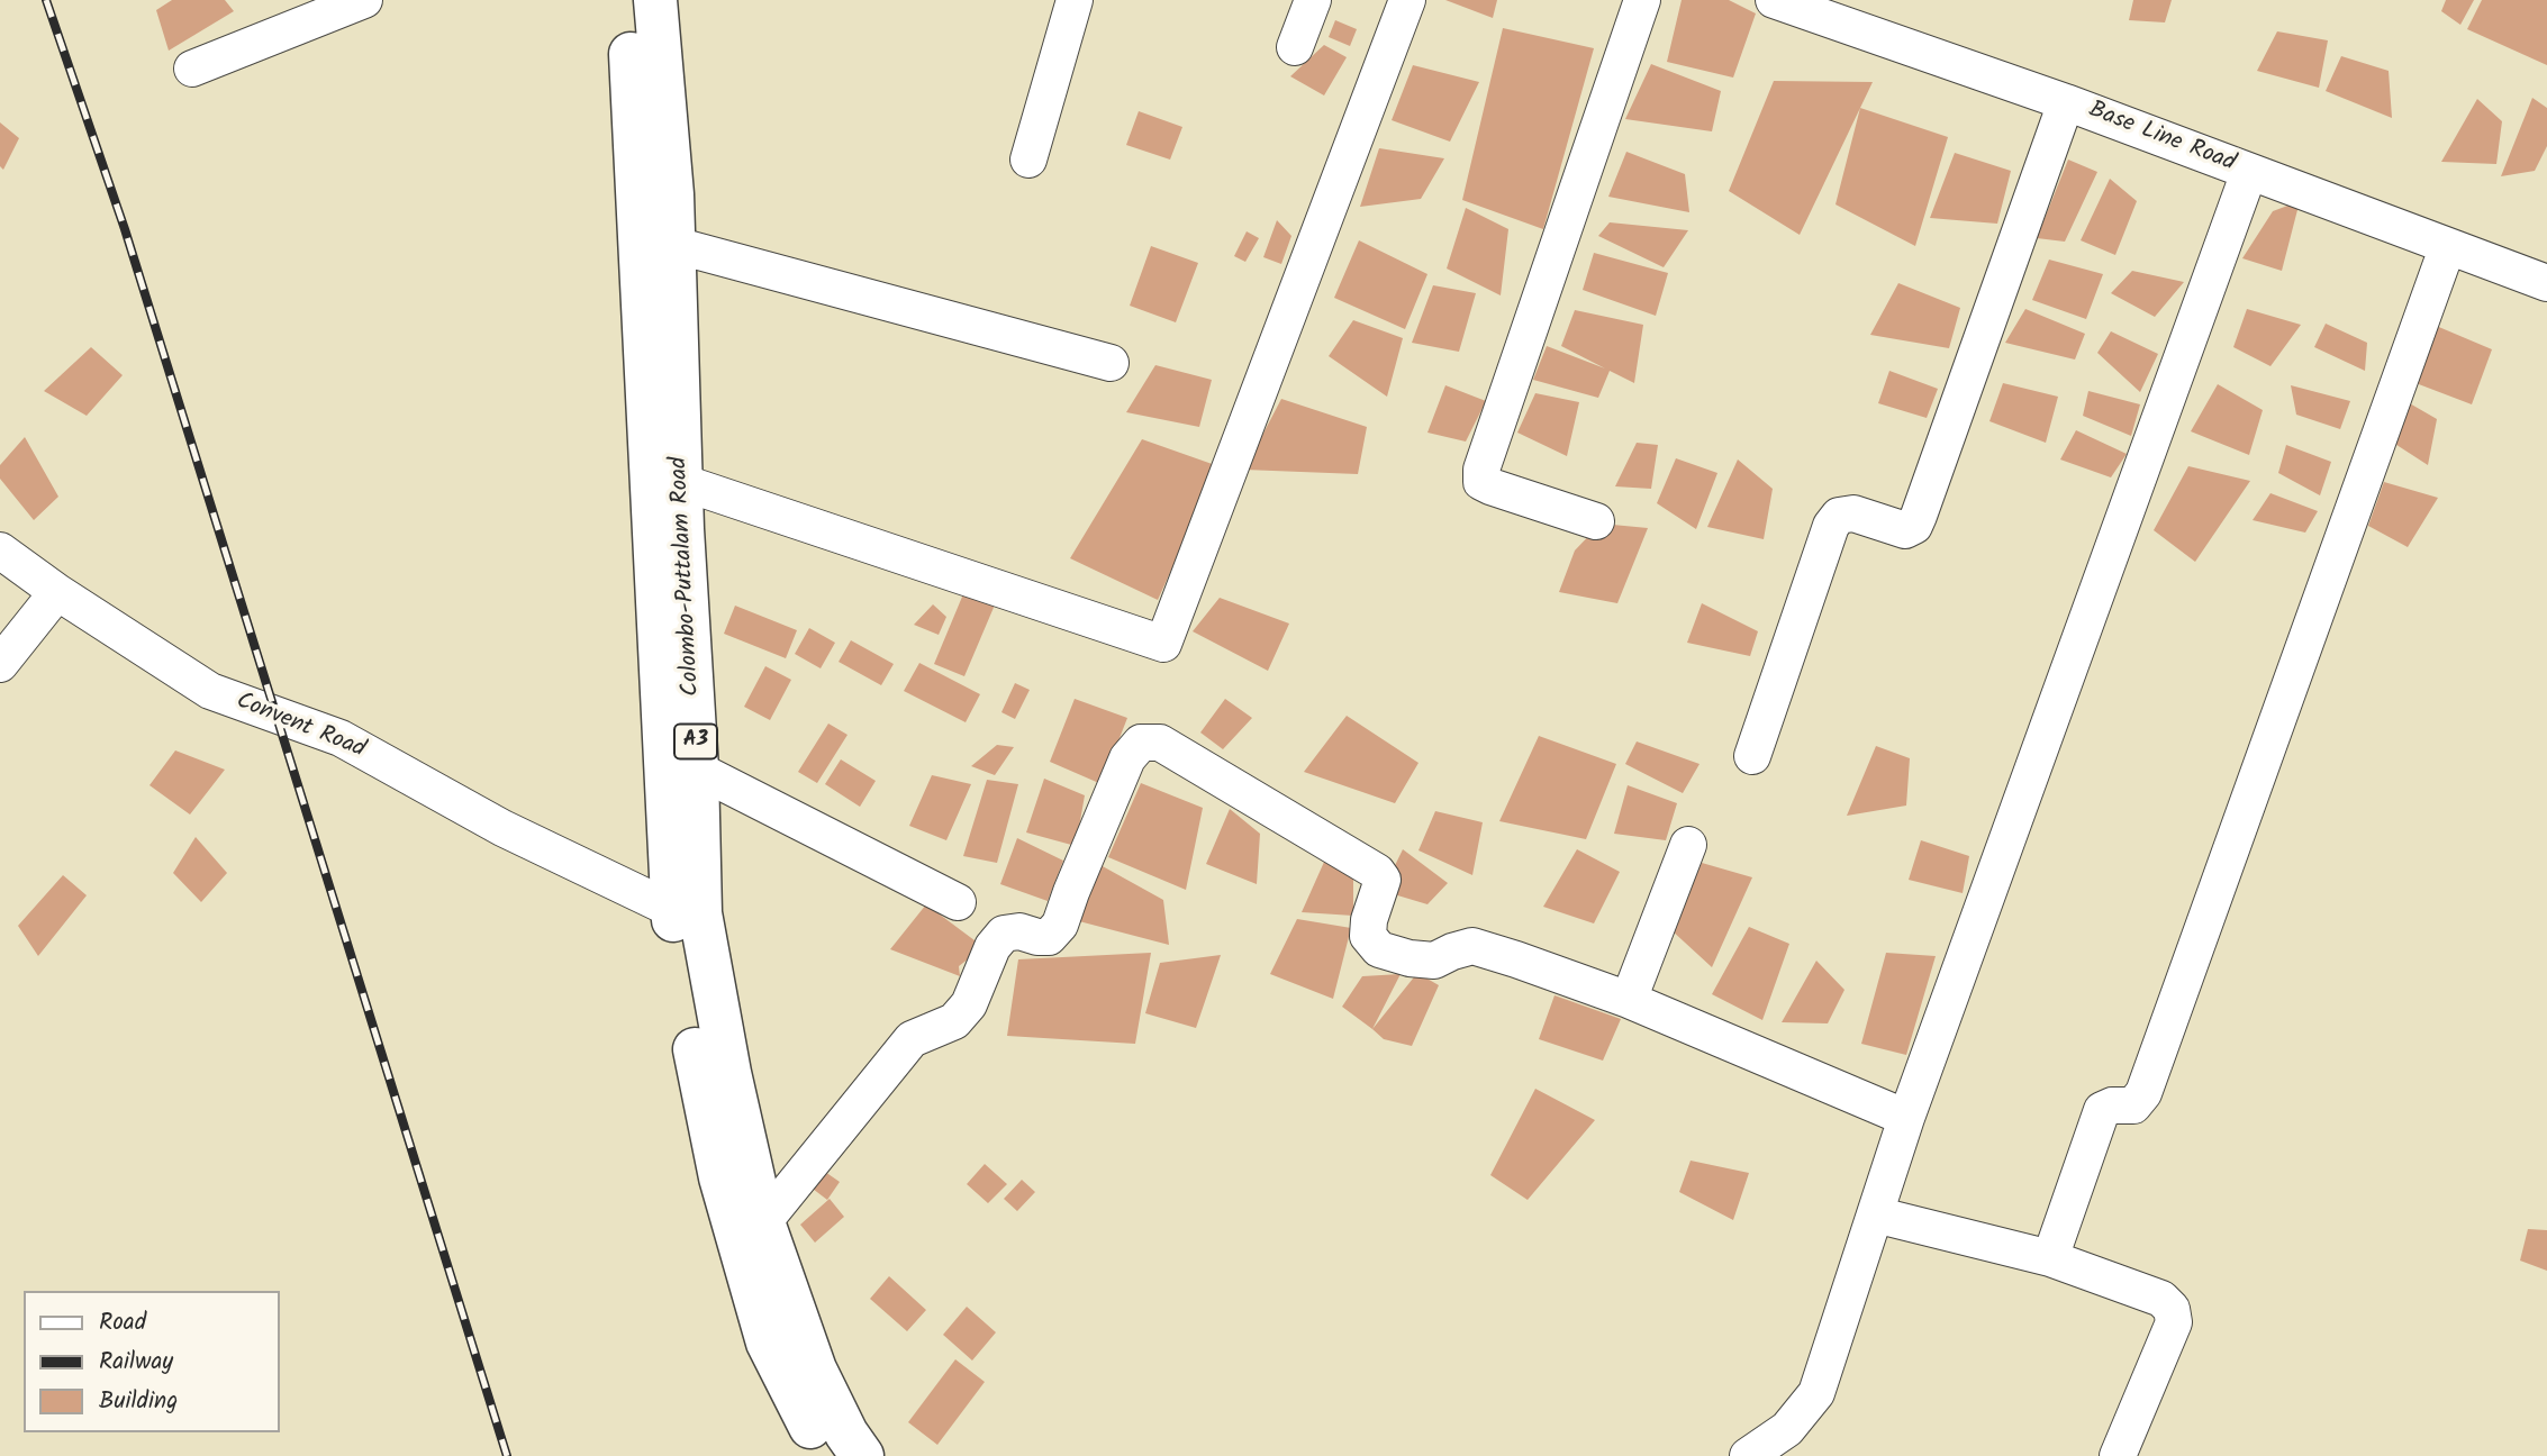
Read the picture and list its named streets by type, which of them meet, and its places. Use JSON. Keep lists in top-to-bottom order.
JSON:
{
  "streets": {
    "highway": ["Colombo-Puttalam Road", "A3"],
    "street": ["Base Line Road", "Convent Road"]
  },
  "crossings": [
    ["Colombo-Puttalam Road", "Convent Road"]
  ],
  "legend": ["Road", "Railway", "Building"]
}
